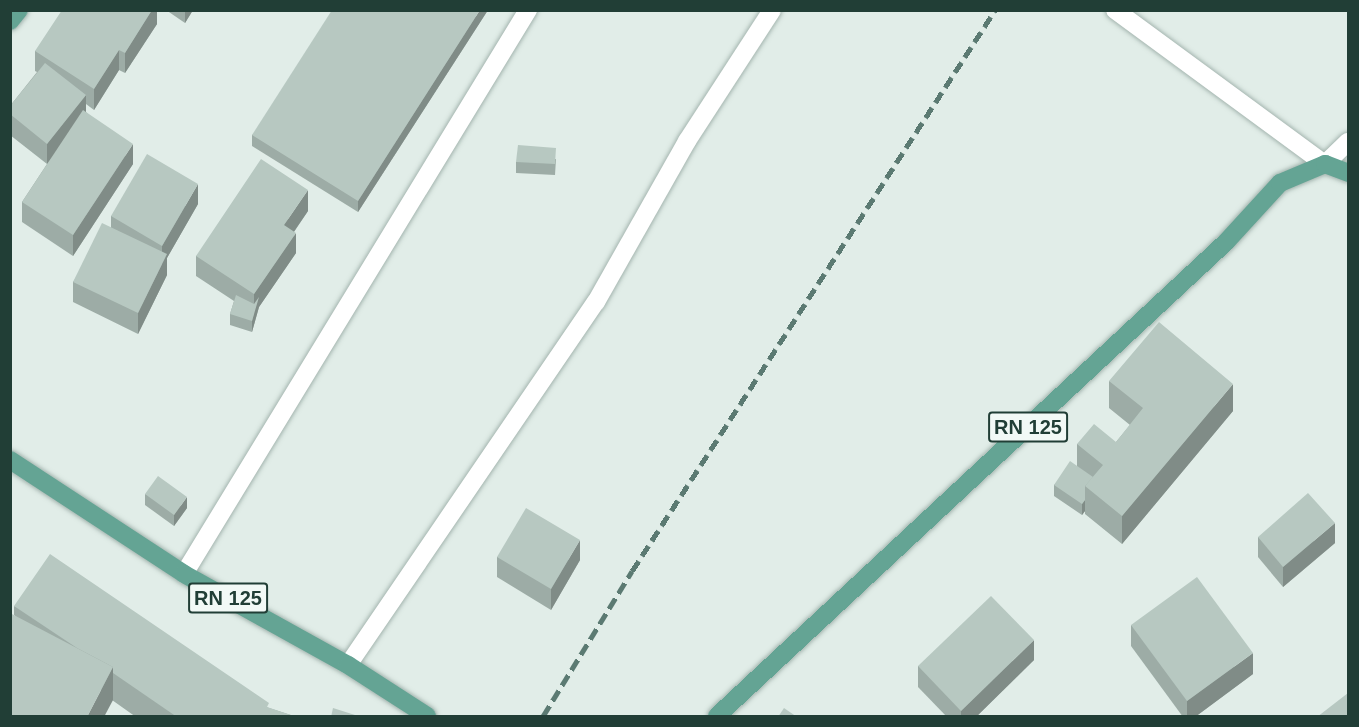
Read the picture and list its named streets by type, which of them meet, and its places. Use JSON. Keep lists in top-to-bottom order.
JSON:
{
  "streets": {
    "main road": ["RN 125"]
  }
}
